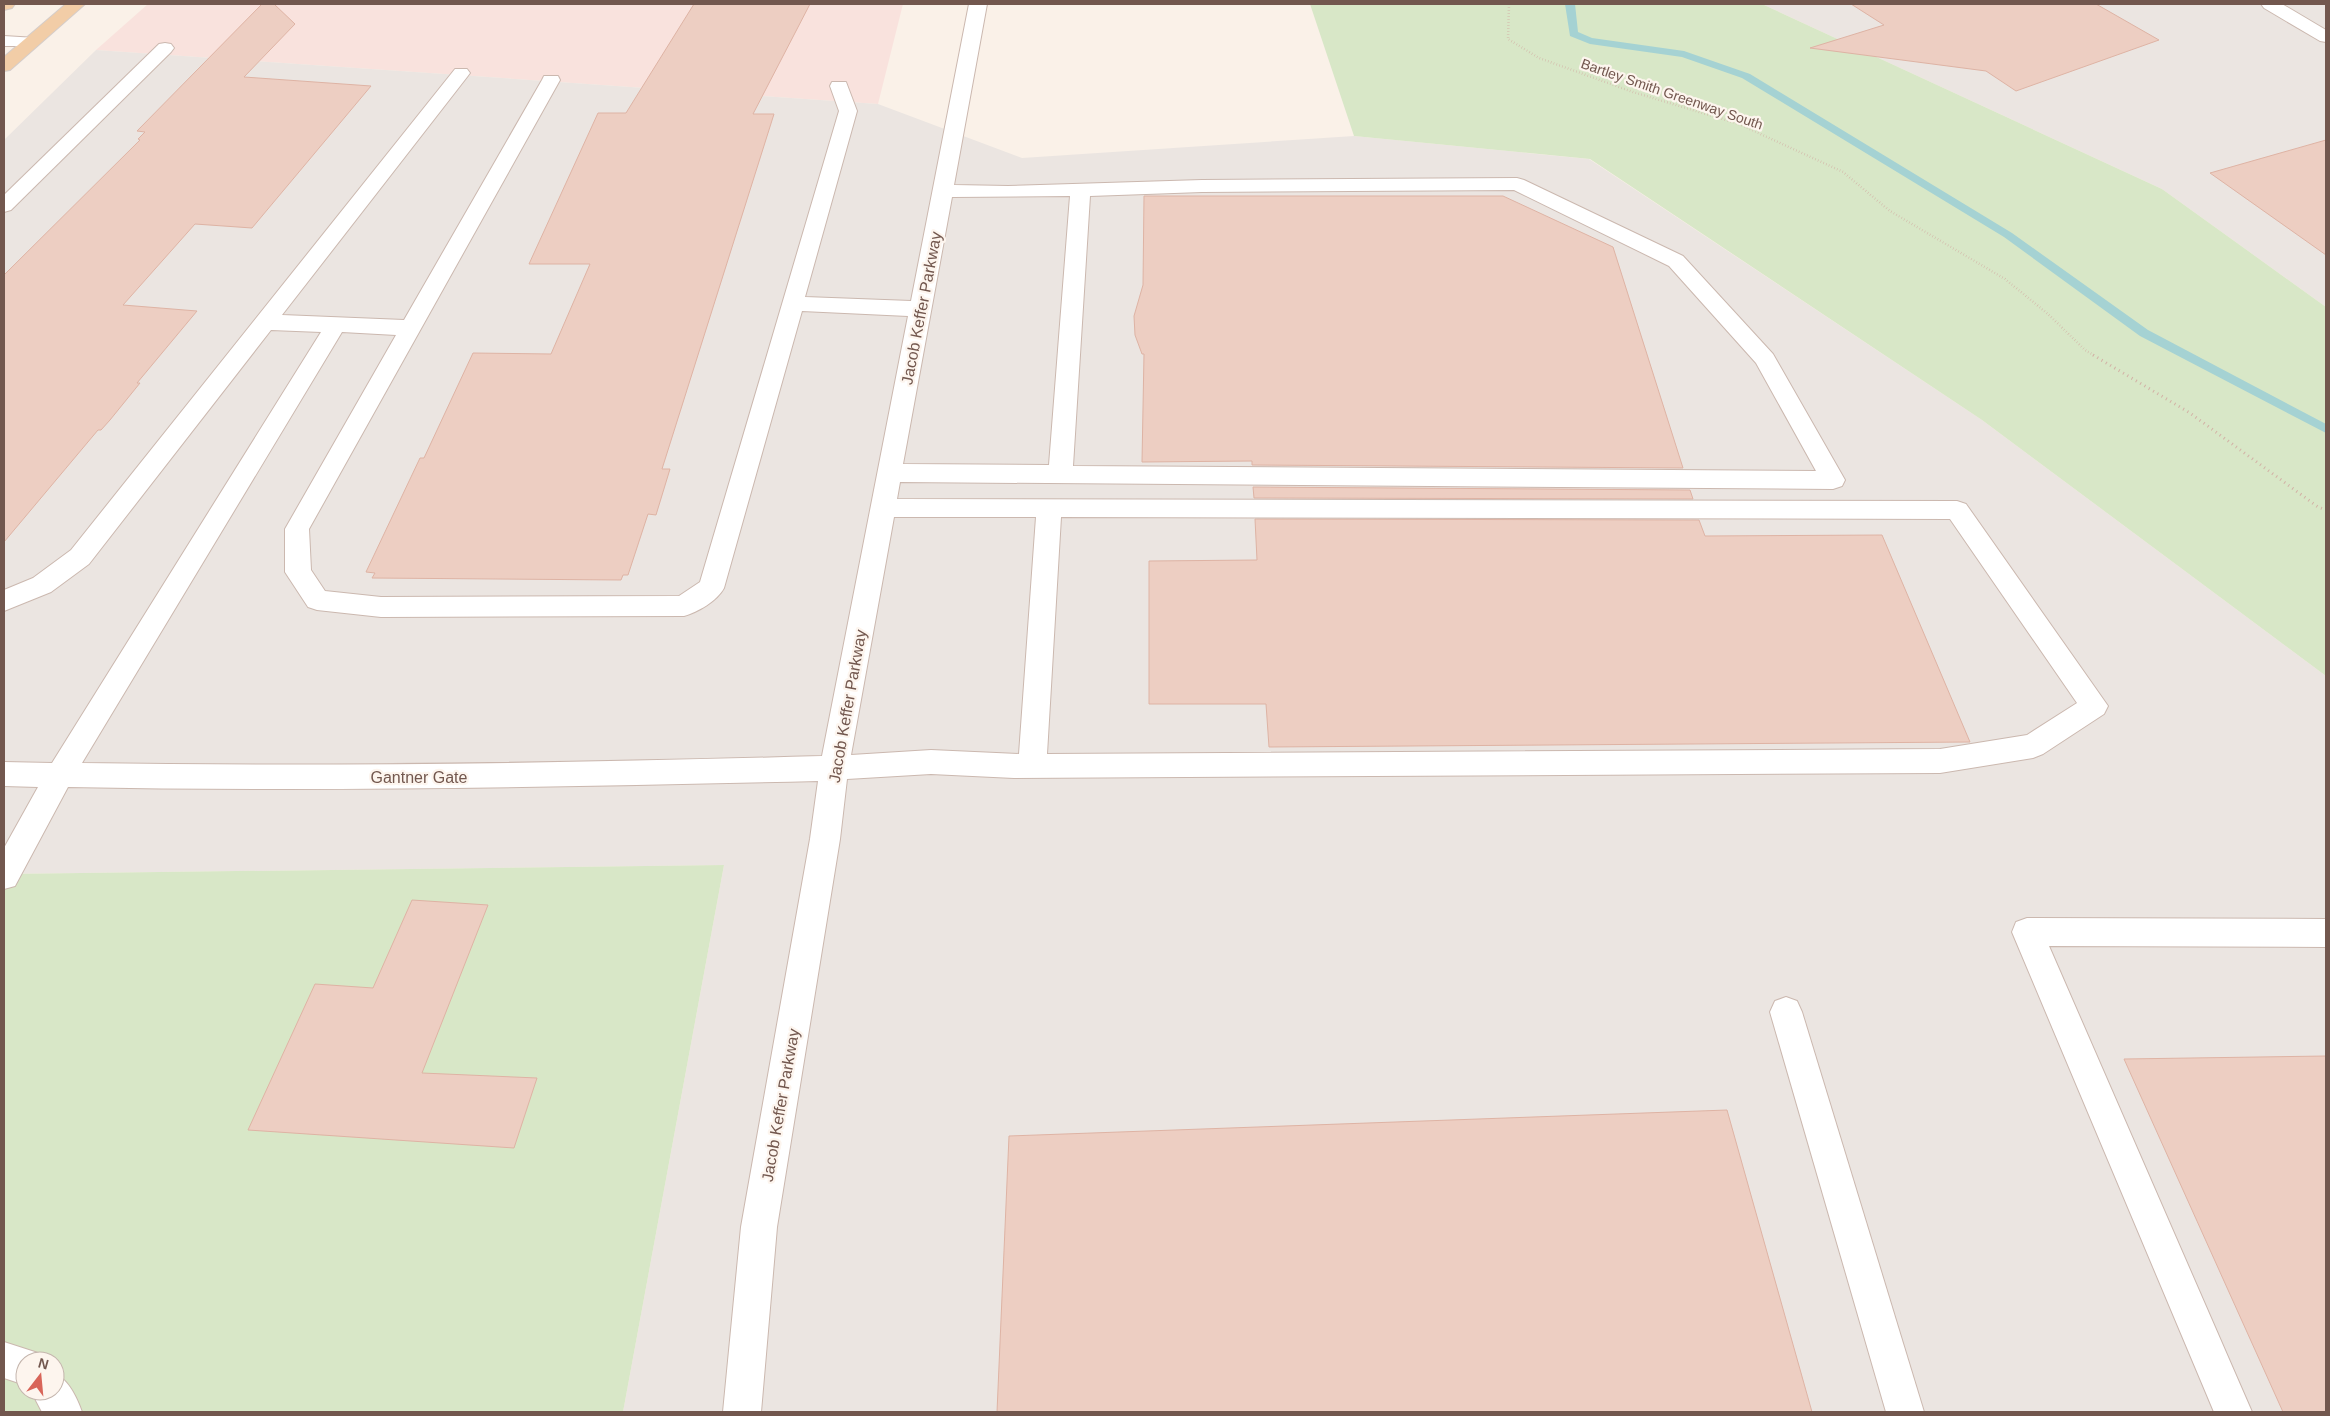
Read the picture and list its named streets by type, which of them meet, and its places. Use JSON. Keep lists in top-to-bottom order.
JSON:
{
  "streets": {
    "street": ["Jacob Keffer Parkway", "Gantner Gate"],
    "path": ["Bartley Smith Greenway South"]
  },
  "crossings": [
    ["Jacob Keffer Parkway", "Gantner Gate"]
  ],
  "north": "top"
}
